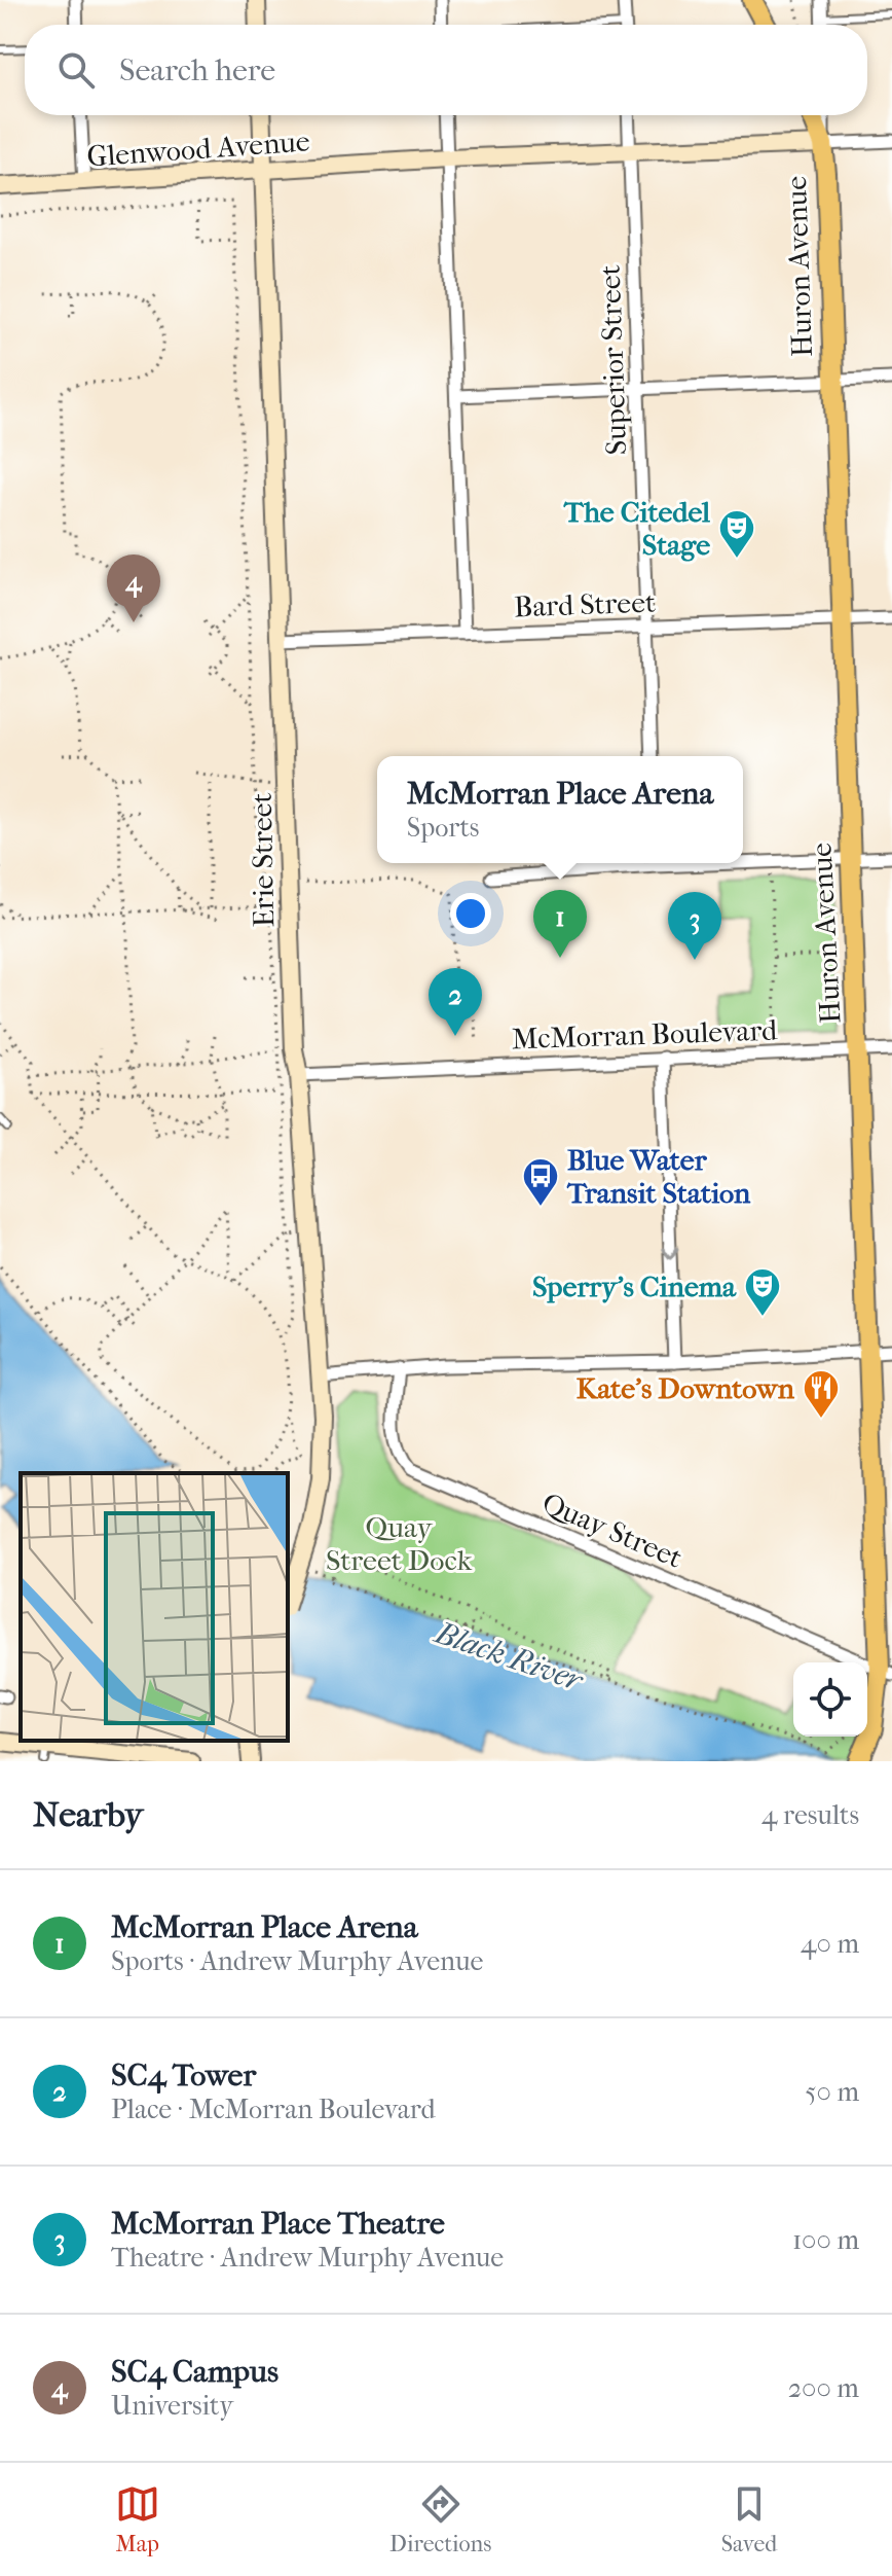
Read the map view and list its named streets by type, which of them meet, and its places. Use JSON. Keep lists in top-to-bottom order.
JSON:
{
  "streets": {
    "main road": ["Huron Avenue"],
    "street": [
      "Glenwood Avenue",
      "Superior Street",
      "Bard Street",
      "Erie Street",
      "McMorran Boulevard",
      "Quay Street"
    ]
  },
  "crossings": [
    ["Glenwood Avenue", "Huron Avenue"],
    ["Glenwood Avenue", "Superior Street"],
    ["Glenwood Avenue", "Erie Street"],
    ["Huron Avenue", "Bard Street"],
    ["Huron Avenue", "McMorran Boulevard"],
    ["Huron Avenue", "Quay Street"],
    ["Superior Street", "Bard Street"],
    ["Bard Street", "Erie Street"],
    ["Erie Street", "McMorran Boulevard"]
  ],
  "water": ["Black River"],
  "parks": ["Quay Street Dock"],
  "places": {
    "theatre": ["The Citedel Stage", "Sperry's Cinema"],
    "bus stop": ["Blue Water Transit Station"],
    "restaurant": ["Kate's Downtown"]
  },
  "page": {
    "search": "Search here",
    "pins": [
      "4",
      "1",
      "3",
      "2"
    ],
    "popup": ["McMorran Place Arena", "Sports"],
    "heading": ["Nearby", "4 results"],
    "list": [
      {
        "mark": "1",
        "name": "McMorran Place Arena",
        "note": "Sports · Andrew Murphy Avenue",
        "value": "40 m"
      },
      {
        "mark": "2",
        "name": "SC4 Tower",
        "note": "Place · McMorran Boulevard",
        "value": "50 m"
      },
      {
        "mark": "3",
        "name": "McMorran Place Theatre",
        "note": "Theatre · Andrew Murphy Avenue",
        "value": "100 m"
      },
      {
        "mark": "4",
        "name": "SC4 Campus",
        "note": "University",
        "value": "200 m"
      }
    ],
    "nav": ["Map", "Directions", "Saved"]
  }
}
